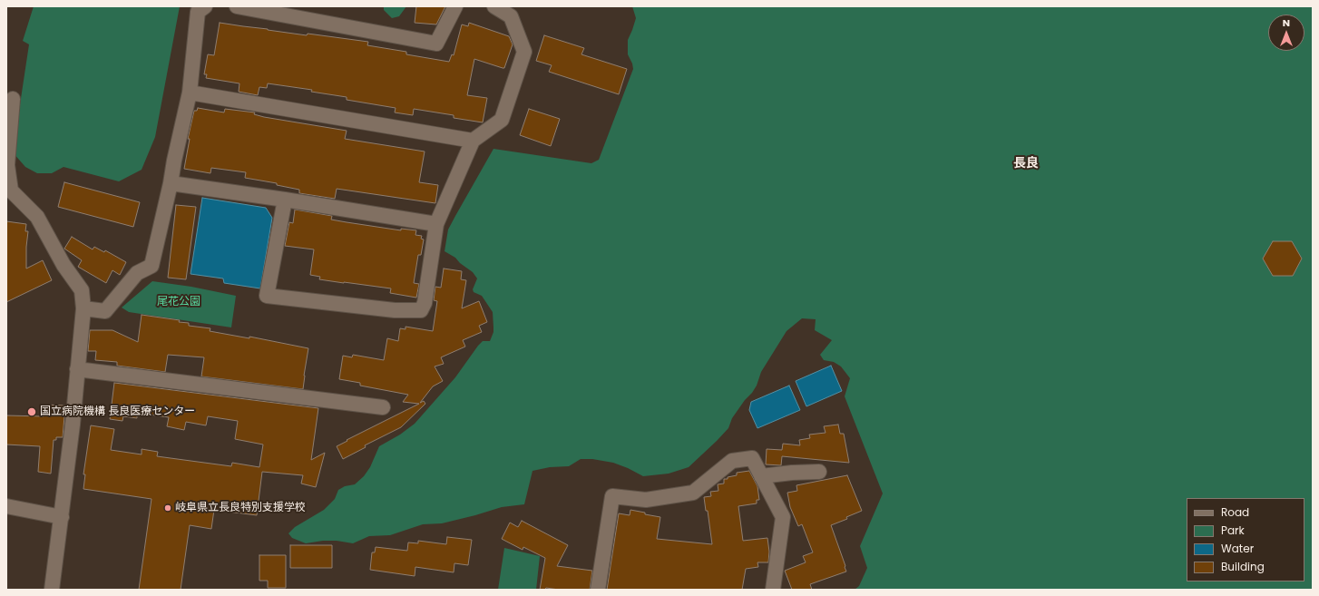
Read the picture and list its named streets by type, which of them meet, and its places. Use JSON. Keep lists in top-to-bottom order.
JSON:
{
  "districts": ["長良"],
  "parks": ["尾花公園"],
  "places": ["国立病院機構 長良医療センター", "岐阜県立長良特別支援学校"],
  "legend": [
    "Road",
    "Park",
    "Water",
    "Building"
  ],
  "north": "top"
}
